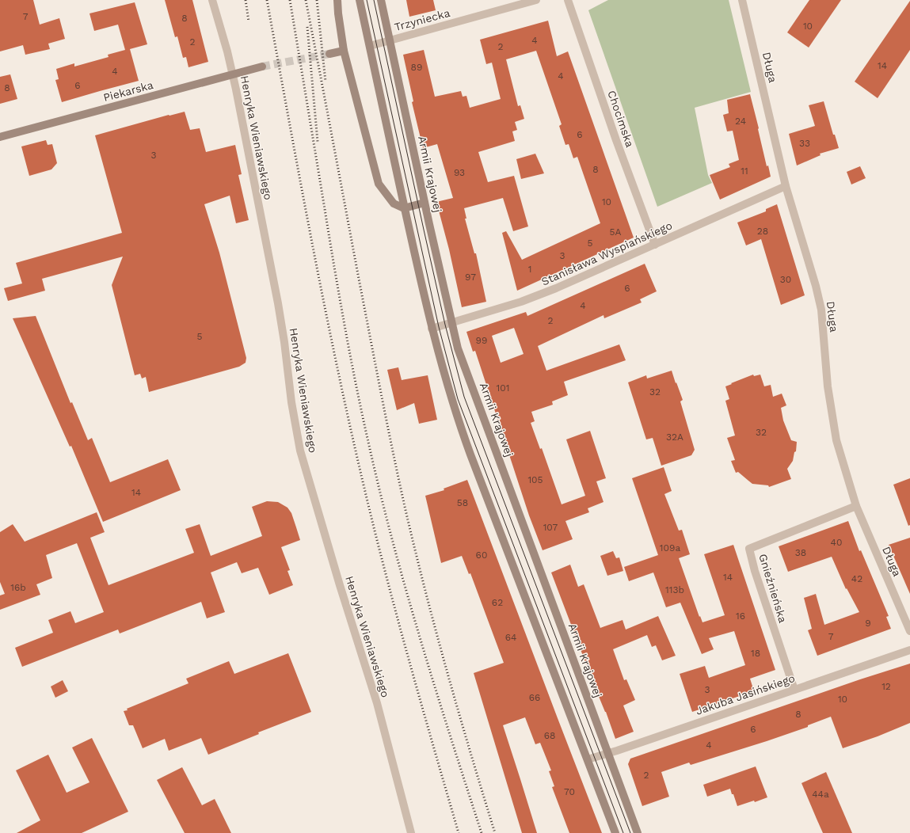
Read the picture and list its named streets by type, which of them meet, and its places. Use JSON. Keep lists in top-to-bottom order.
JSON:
{
  "streets": {
    "street": [
      "Trzyniecka",
      "Długa",
      "Piekarska",
      "Chocimska",
      "Henryka Wieniawskiego",
      "Armii Krajowej",
      "Stanisława Wyspiańskiego",
      "Gnieźnieńska",
      "Jakuba Jasińskiego"
    ]
  },
  "crossings": [
    ["Trzyniecka", "Armii Krajowej"],
    ["Długa", "Stanisława Wyspiańskiego"],
    ["Długa", "Gnieźnieńska"],
    ["Piekarska", "Henryka Wieniawskiego"],
    ["Chocimska", "Stanisława Wyspiańskiego"],
    ["Armii Krajowej", "Stanisława Wyspiańskiego"],
    ["Armii Krajowej", "Jakuba Jasińskiego"],
    ["Gnieźnieńska", "Jakuba Jasińskiego"]
  ],
  "house_numbers": [
    "7",
    "8",
    "10",
    "4",
    "2",
    "2",
    "14",
    "89",
    "4",
    "4",
    "6",
    "8",
    "24",
    "6",
    "33",
    "3",
    "8",
    "11",
    "93",
    "10",
    "28",
    "5A",
    "5",
    "3",
    "1",
    "97",
    "30",
    "6",
    "4",
    "2",
    "5",
    "99",
    "101",
    "32",
    "32",
    "32A",
    "105",
    "14",
    "58",
    "107",
    "40",
    "109a",
    "38",
    "60",
    "14",
    "42",
    "16b",
    "113b",
    "62",
    "16",
    "9",
    "7",
    "64",
    "18",
    "12",
    "3",
    "66",
    "10",
    "8",
    "6",
    "68",
    "4",
    "2",
    "70",
    "44a"
  ]
}
